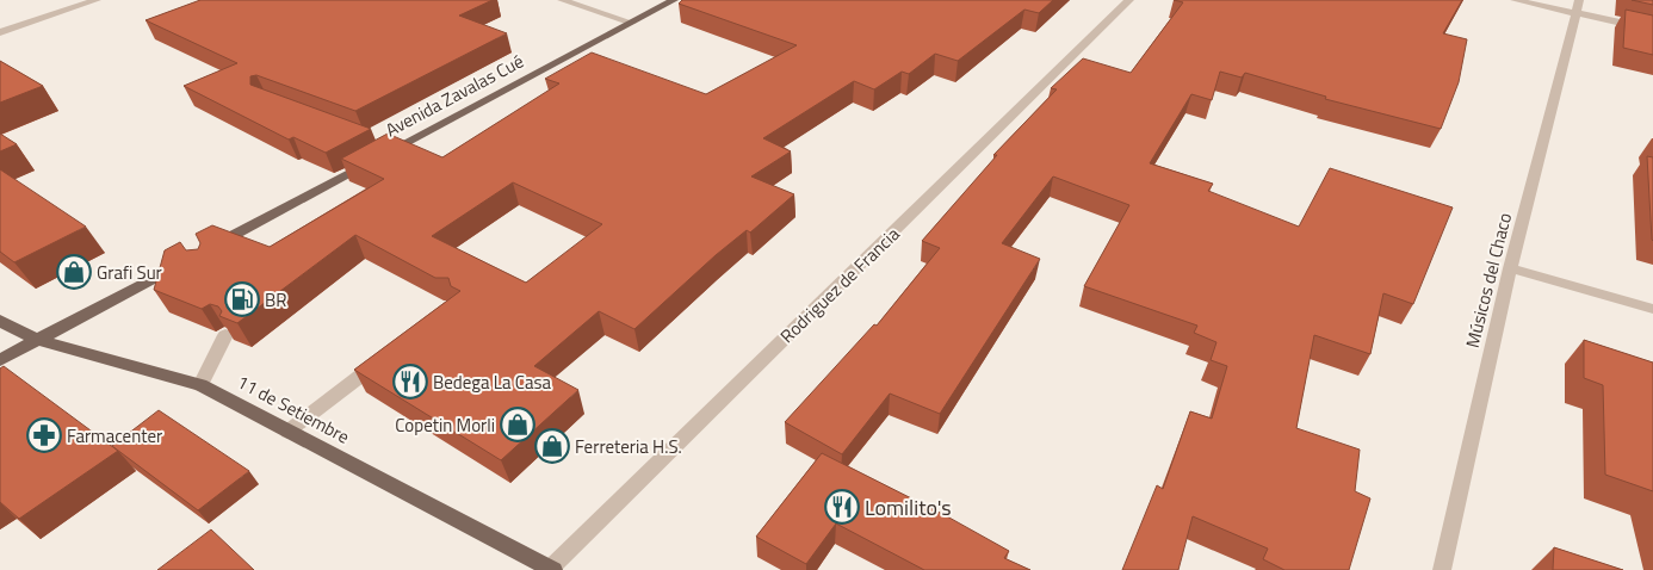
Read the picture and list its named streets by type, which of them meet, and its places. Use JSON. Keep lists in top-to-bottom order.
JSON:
{
  "streets": {
    "main road": ["Avenida Zavalas Cué", "11 de Setiembre"],
    "street": ["Músicos del Chaco", "Rodriguez de Francia"]
  },
  "crossings": [
    ["Rodriguez de Francia", "11 de Setiembre"]
  ],
  "places": {
    "shop": ["Grafi Sur", "Copetin Morli", "Ferreteria H.S."],
    "fuel station": ["BR"],
    "restaurant": ["Bedega La Casa", "Lomilito's"],
    "pharmacy": ["Farmacenter"]
  }
}
